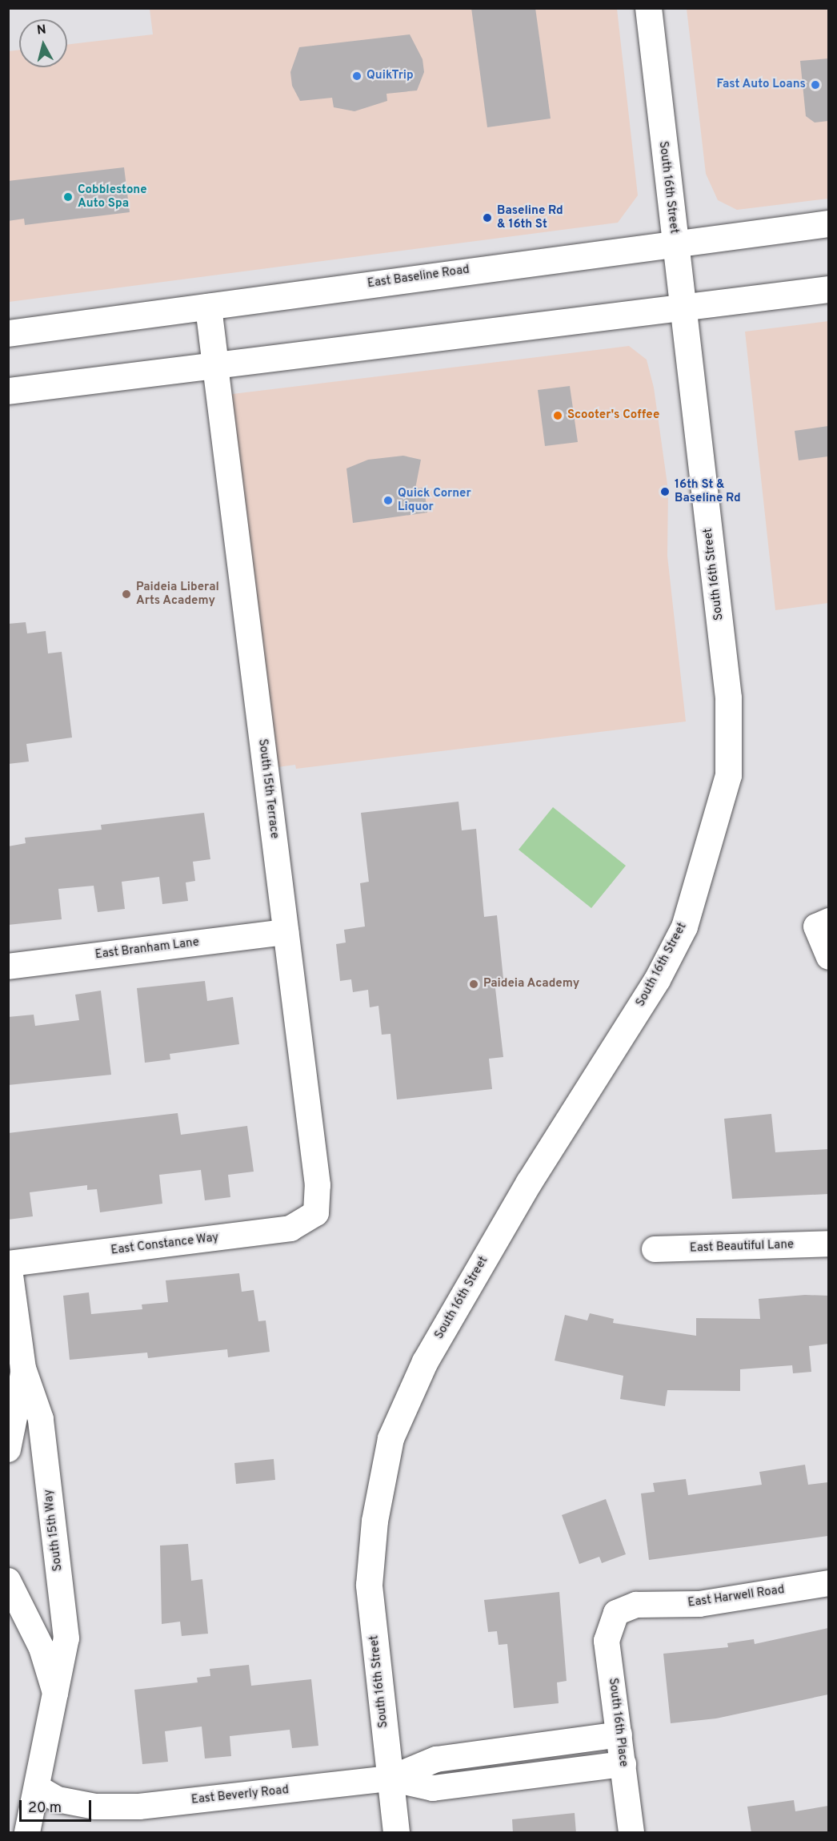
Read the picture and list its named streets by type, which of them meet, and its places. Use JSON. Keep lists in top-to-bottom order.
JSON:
{
  "streets": {
    "main road": ["South 16th Street", "East Baseline Road"],
    "street": [
      "South 15th Terrace",
      "East Branham Lane",
      "East Constance Way",
      "East Beautiful Lane",
      "South 15th Way",
      "East Harwell Road",
      "South 16th Place",
      "East Beverly Road"
    ]
  },
  "crossings": [
    ["South 16th Street", "East Baseline Road"],
    ["South 16th Street", "East Beverly Road"],
    ["South 15th Terrace", "East Branham Lane"],
    ["South 15th Terrace", "East Constance Way"],
    ["East Constance Way", "South 15th Way"],
    ["South 15th Way", "East Beverly Road"],
    ["East Harwell Road", "South 16th Place"],
    ["South 16th Place", "East Beverly Road"]
  ],
  "places": [
    "QuikTrip",
    "Fast Auto Loans",
    "Cobblestone Auto Spa",
    "Baseline Rd & 16th St",
    "Scooter's Coffee",
    "16th St & Baseline Rd",
    "Quick Corner Liquor",
    "Paideia Liberal Arts Academy",
    "Paideia Academy"
  ],
  "scale_bar": "20 m",
  "north": "top"
}
